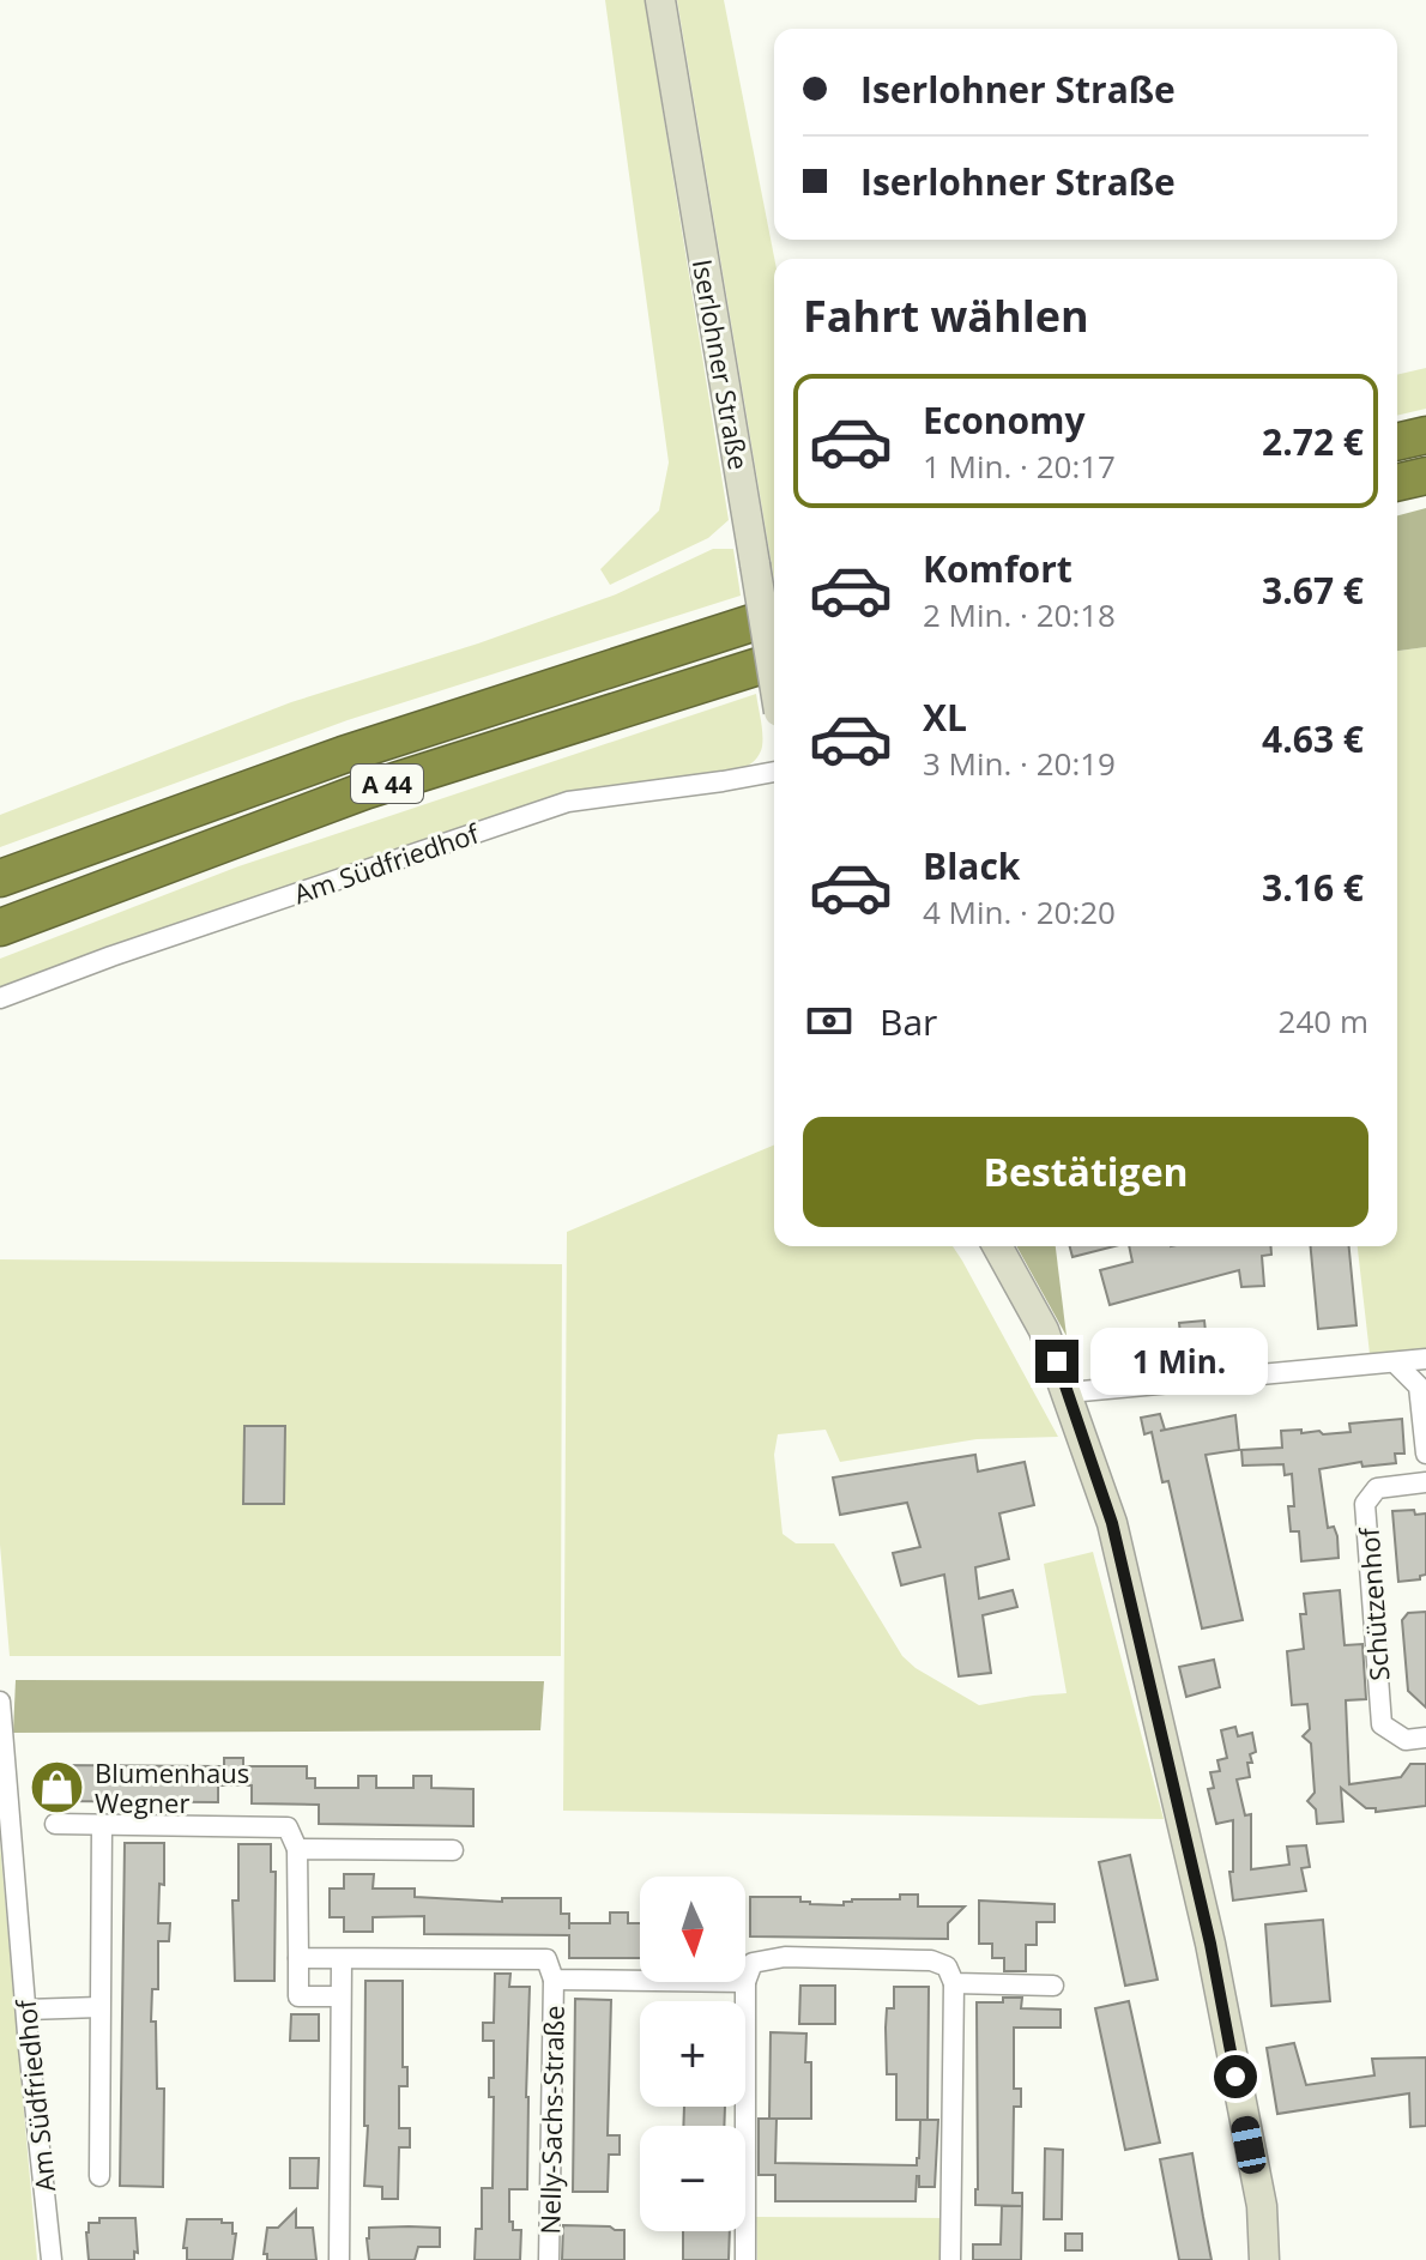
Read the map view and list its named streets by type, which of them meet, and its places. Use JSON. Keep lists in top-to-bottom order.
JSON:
{
  "streets": {
    "highway": ["A 44"],
    "main road": ["Iserlohner Straße"],
    "street": ["Am Südfriedhof", "Schützenhof", "Nelly-Sachs-Straße"]
  },
  "places": {
    "shop": ["Blumenhaus Wegner"]
  },
  "north": "bottom",
  "page": {
    "banner": ["Iserlohner Straße", "Iserlohner Straße"],
    "heading": "Fahrt wählen",
    "list": [
      {
        "name": "Economy",
        "note": "1 Min. · 20:17",
        "value": "2.72 €"
      },
      {
        "name": "Komfort",
        "note": "2 Min. · 20:18",
        "value": "3.67 €"
      },
      {
        "name": "XL",
        "note": "3 Min. · 20:19",
        "value": "4.63 €"
      },
      {
        "name": "Black",
        "note": "4 Min. · 20:20",
        "value": "3.16 €"
      }
    ],
    "pay": ["Bar", "240 m"],
    "buttons": "Bestätigen",
    "bubble": "1 Min.",
    "map_buttons": ["+", "−"]
  }
}
